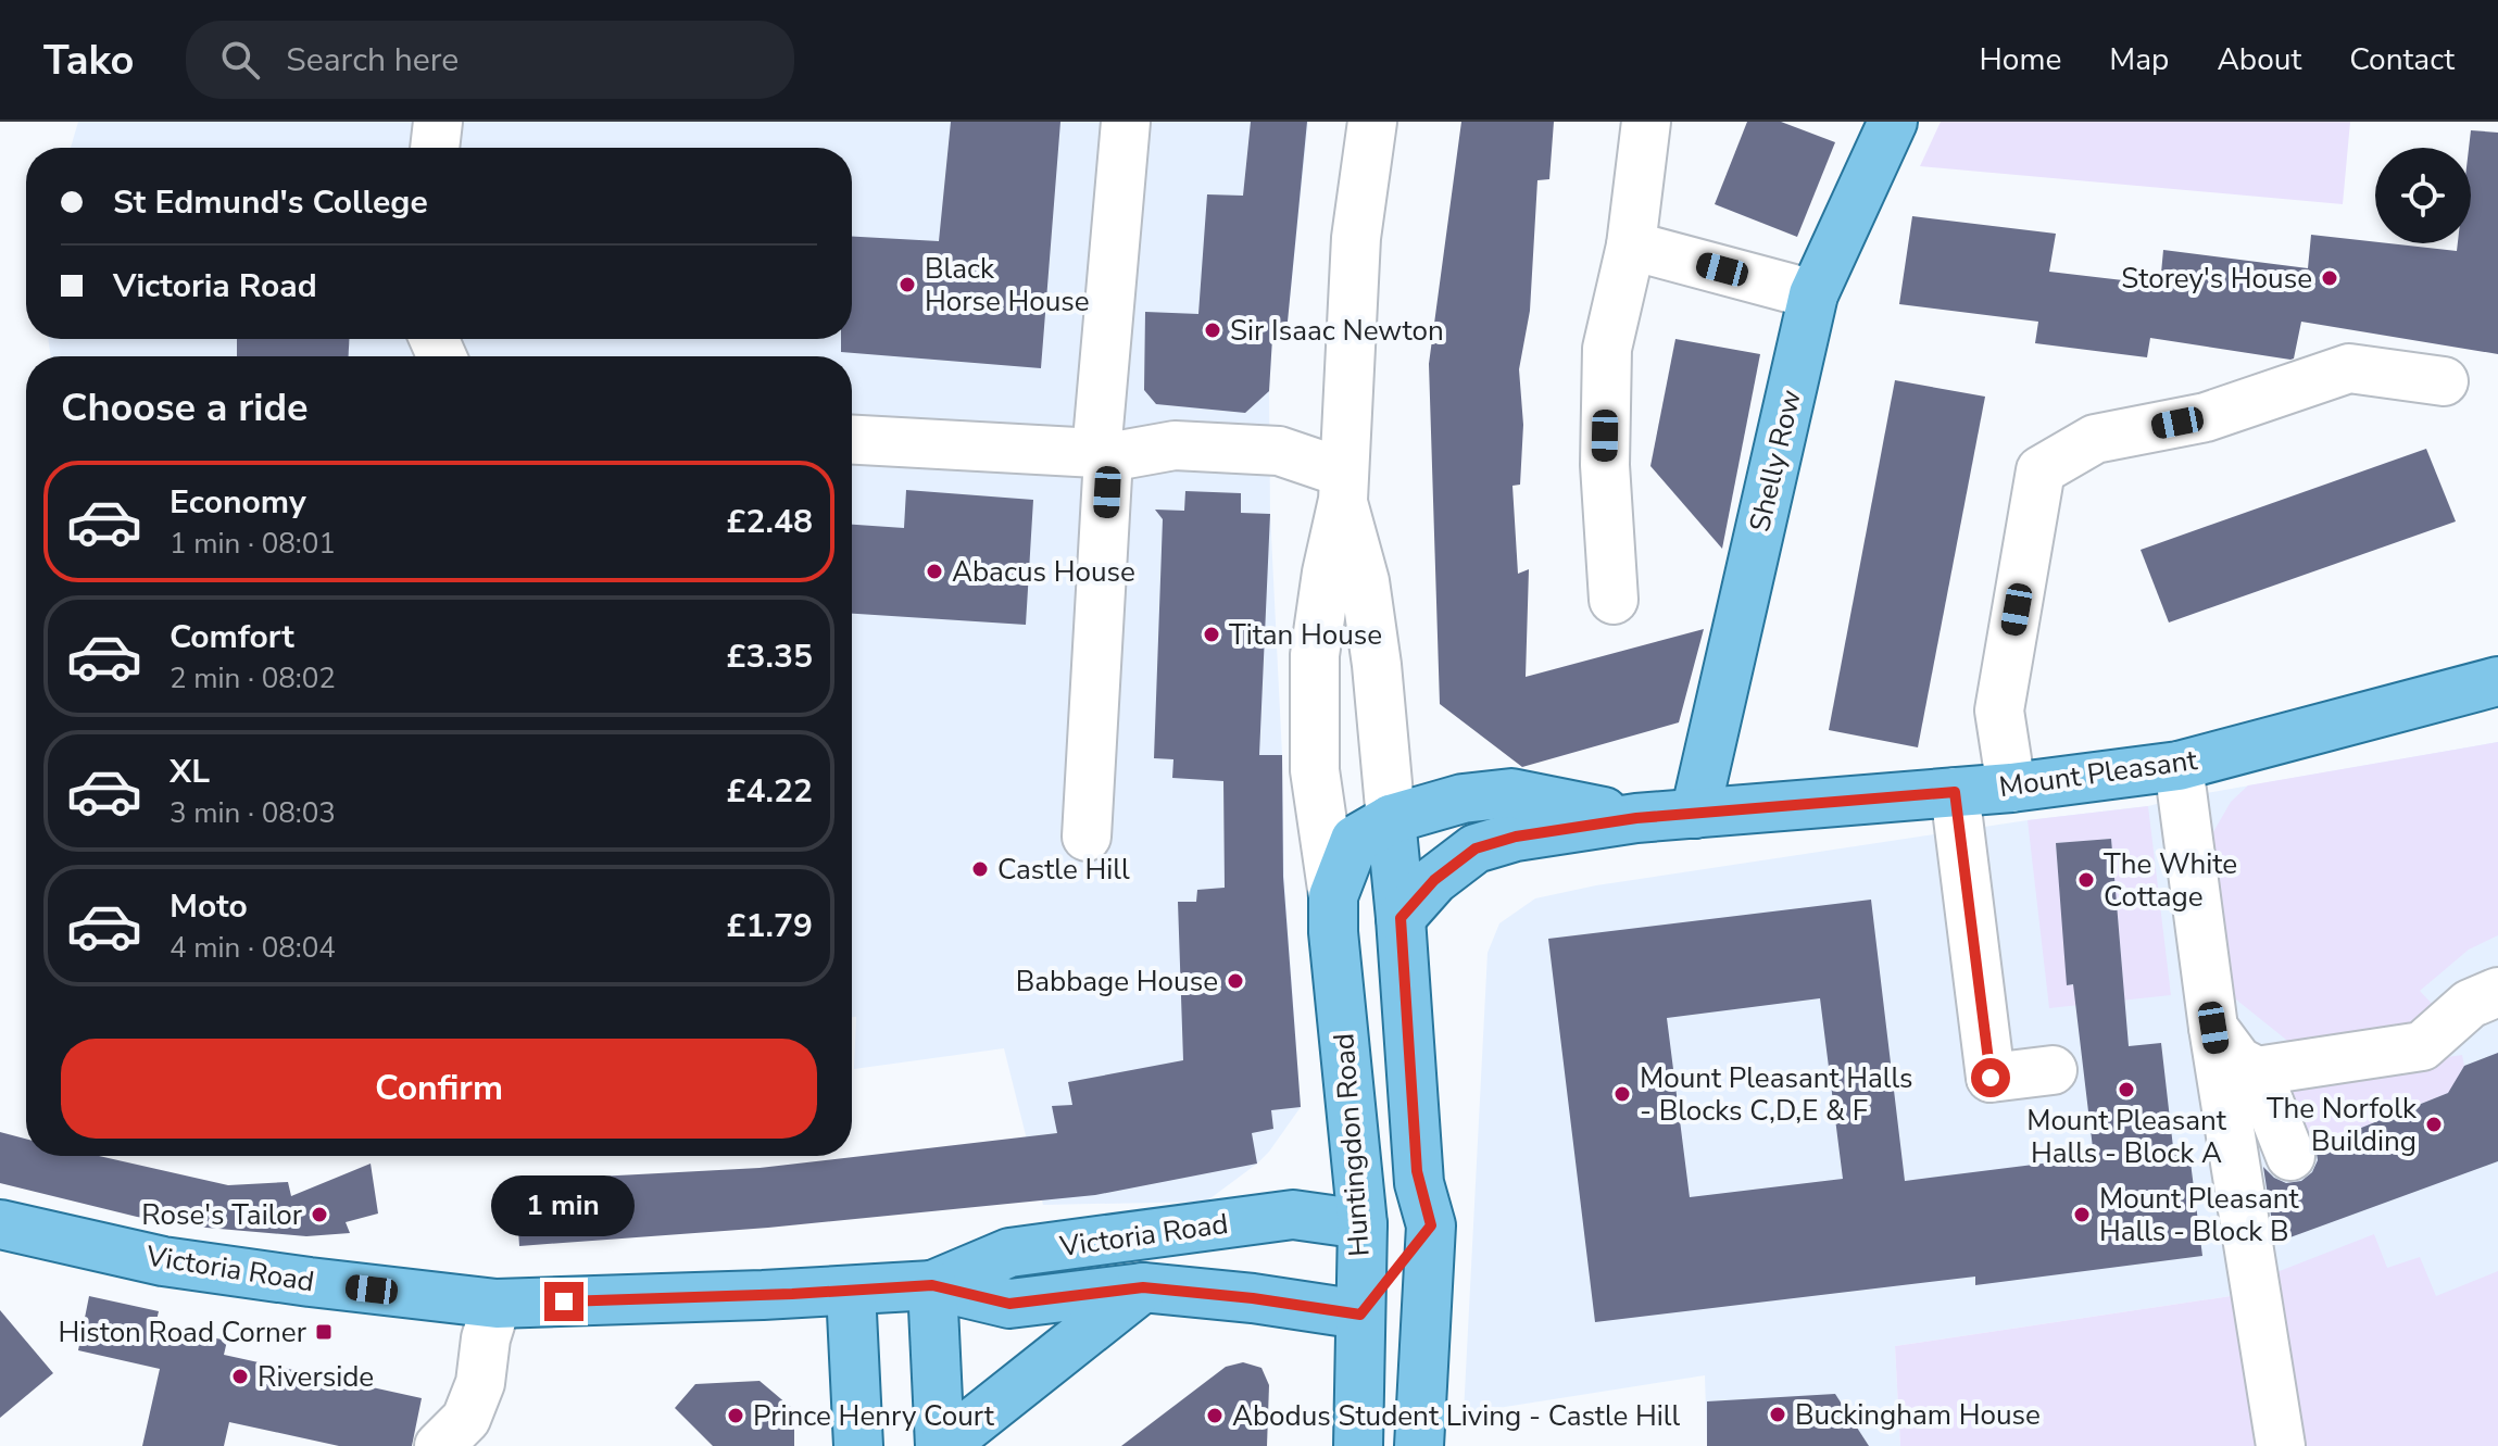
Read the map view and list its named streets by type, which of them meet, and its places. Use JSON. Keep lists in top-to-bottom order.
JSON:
{
  "streets": {
    "main road": [
      "Shelly Row",
      "Mount Pleasant",
      "Huntingdon Road",
      "Victoria Road"
    ]
  },
  "crossings": [
    ["Shelly Row", "Mount Pleasant"],
    ["Mount Pleasant", "Huntingdon Road"],
    ["Huntingdon Road", "Victoria Road"]
  ],
  "places": {
    "other": [
      "Storey's House",
      "Black Horse House",
      "Sir Isaac Newton",
      "Abacus House",
      "Titan House",
      "Castle Hill",
      "The White Cottage",
      "Babbage House",
      "Mount Pleasant Halls - Block A",
      "Mount Pleasant Halls - Blocks C,D,E & F",
      "The Norfolk Building",
      "Rose's Tailor",
      "Mount Pleasant Halls - Block B",
      "Riverside",
      "Buckingham House",
      "Prince Henry Court",
      "Abodus Student Living - Castle Hill"
    ],
    "transit": ["Histon Road Corner"]
  },
  "page": {
    "header": "Tako",
    "search": "Search here",
    "nav": [
      "Home",
      "Map",
      "About",
      "Contact"
    ],
    "banner": ["St Edmund's College", "Victoria Road"],
    "heading": "Choose a ride",
    "list": [
      {
        "name": "Economy",
        "note": "1 min · 08:01",
        "value": "£2.48"
      },
      {
        "name": "Comfort",
        "note": "2 min · 08:02",
        "value": "£3.35"
      },
      {
        "name": "XL",
        "note": "3 min · 08:03",
        "value": "£4.22"
      },
      {
        "name": "Moto",
        "note": "4 min · 08:04",
        "value": "£1.79"
      }
    ],
    "buttons": "Confirm",
    "bubble": "1 min"
  }
}
